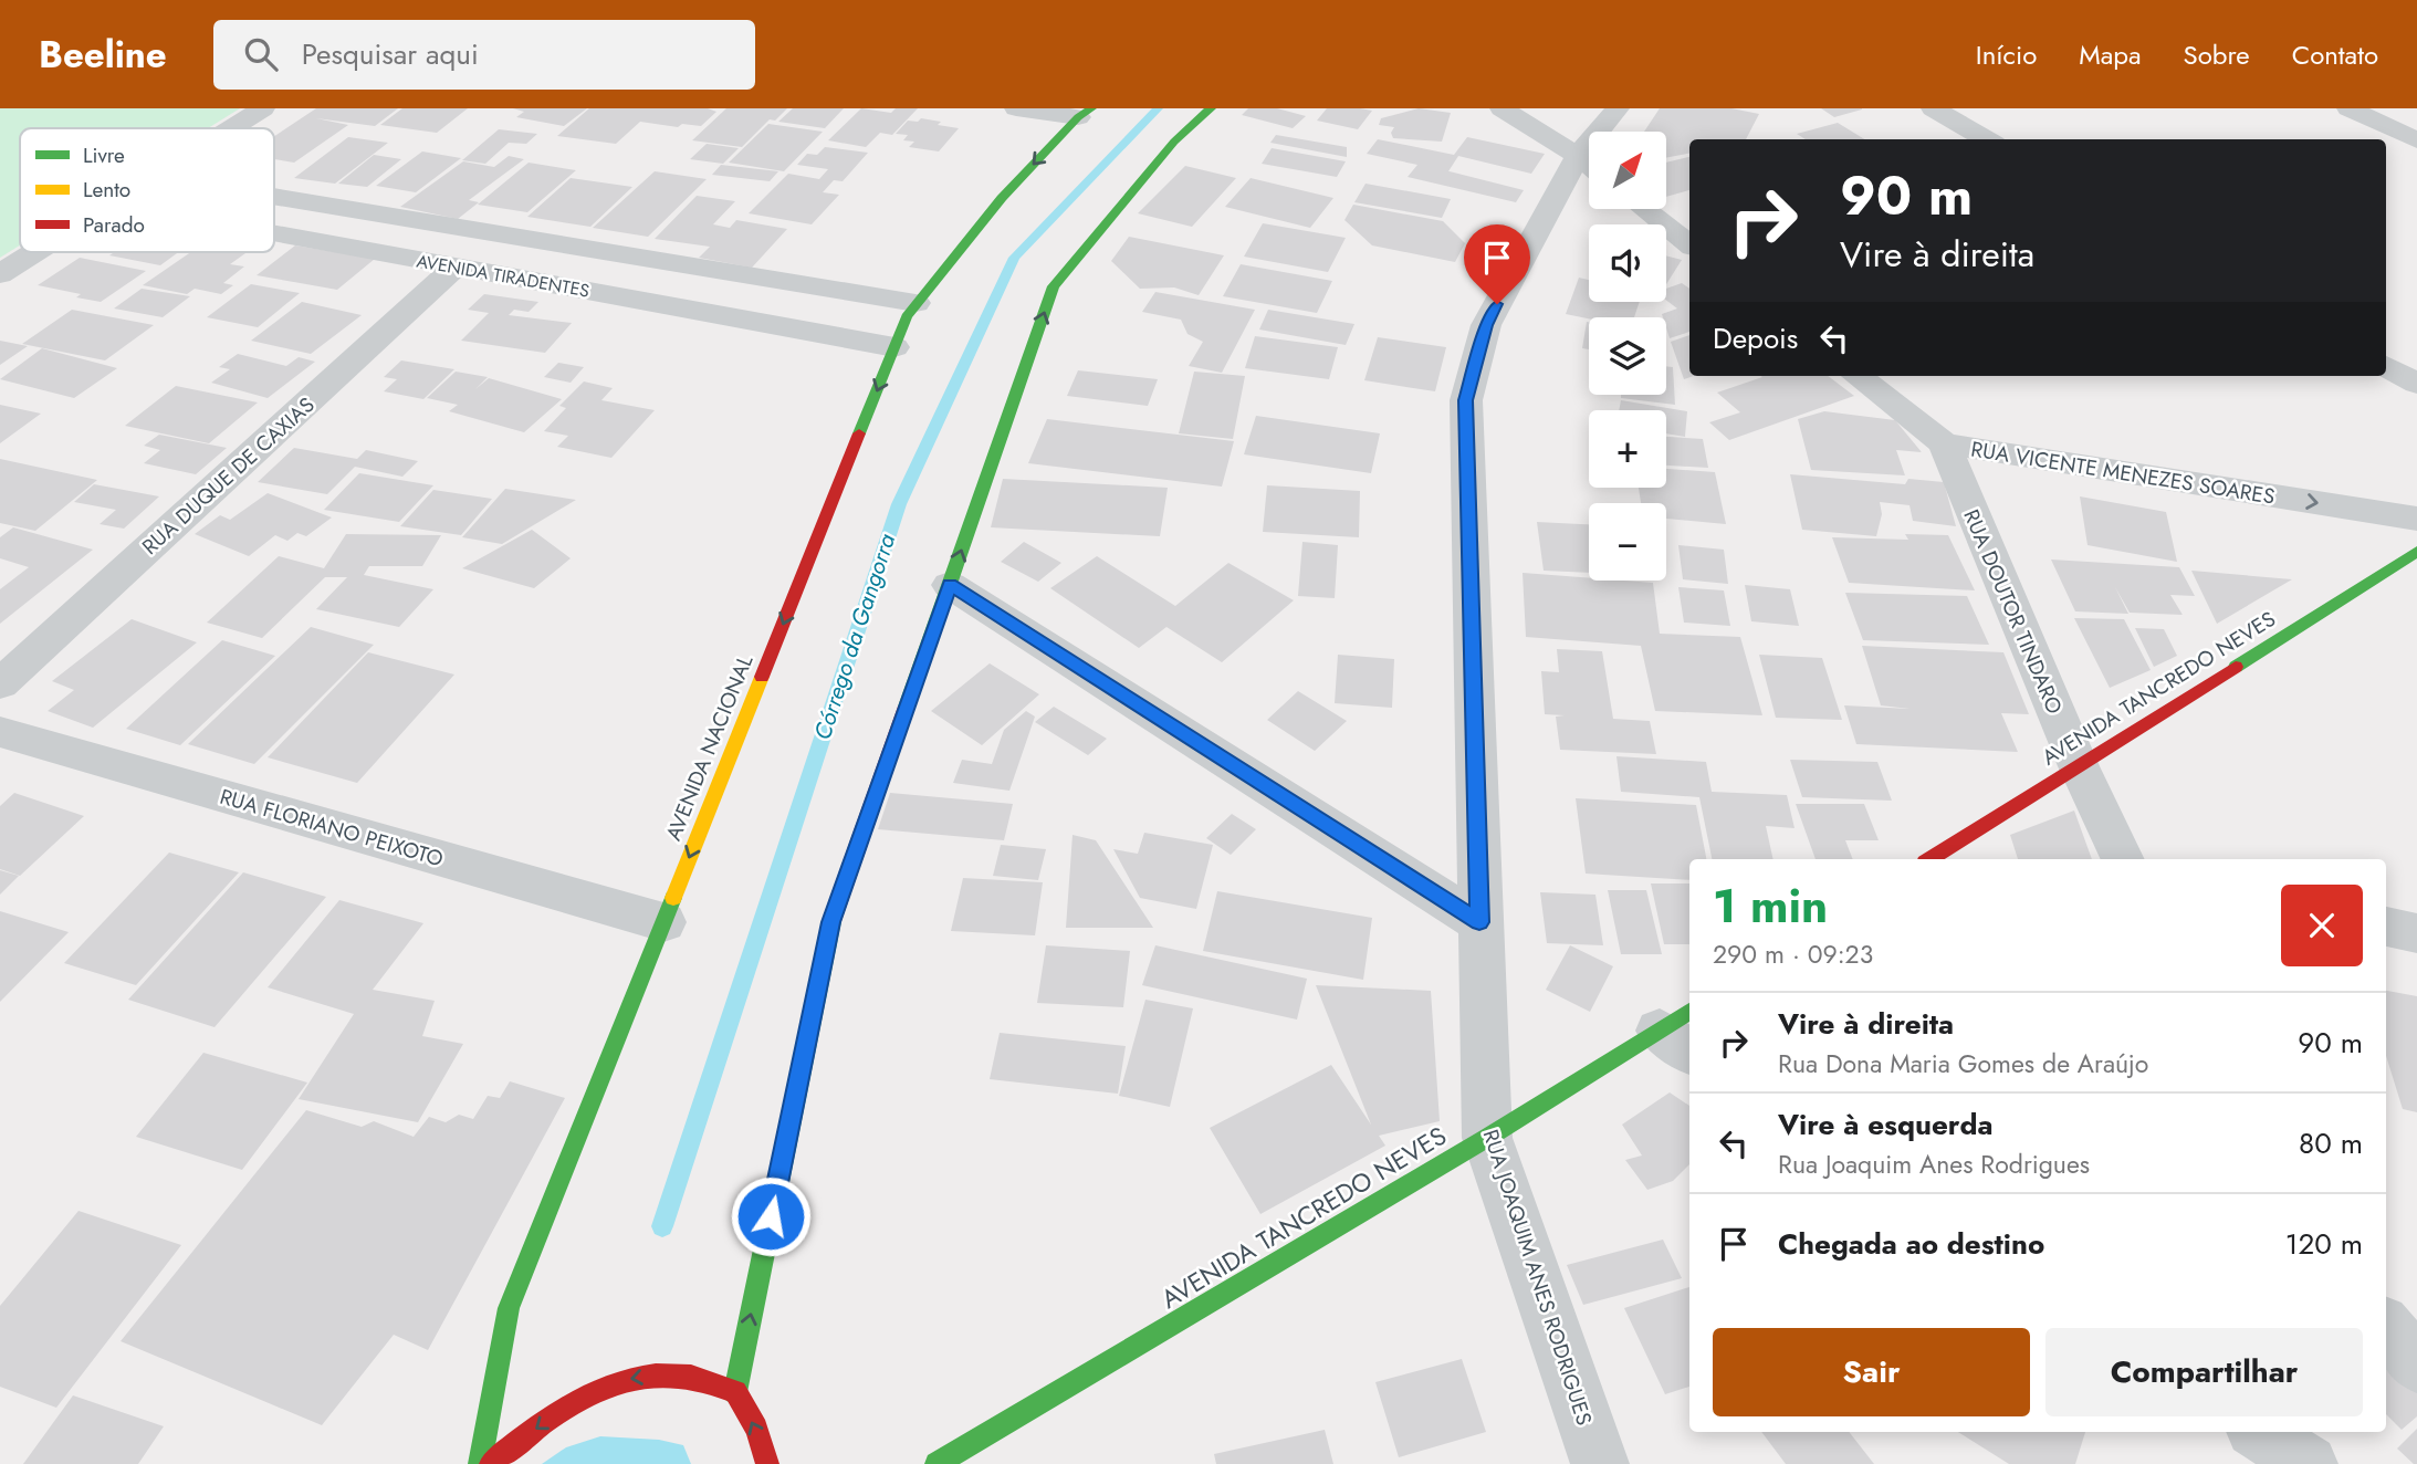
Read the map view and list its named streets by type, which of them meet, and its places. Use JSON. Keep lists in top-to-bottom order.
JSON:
{
  "streets": {
    "street": [
      "AVENIDA TIRADENTES",
      "RUA VICENTE MENEZES SOARES",
      "RUA DUQUE DE CAXIAS",
      "RUA DOUTOR TINDARO",
      "AVENIDA TANCREDO NEVES",
      "AVENIDA NACIONAL",
      "RUA FLORIANO PEIXOTO",
      "RUA JOAQUIM ANES RODRIGUES"
    ]
  },
  "crossings": [
    ["AVENIDA TIRADENTES", "RUA DUQUE DE CAXIAS"],
    ["AVENIDA TIRADENTES", "AVENIDA NACIONAL"],
    ["RUA VICENTE MENEZES SOARES", "RUA DOUTOR TINDARO"],
    ["RUA DOUTOR TINDARO", "AVENIDA TANCREDO NEVES"],
    ["AVENIDA TANCREDO NEVES", "RUA JOAQUIM ANES RODRIGUES"],
    ["AVENIDA NACIONAL", "RUA FLORIANO PEIXOTO"]
  ],
  "one_way": ["RUA VICENTE MENEZES SOARES"],
  "water": ["Córrego da Gangorra"],
  "legend": ["Livre", "Lento", "Parado"],
  "north": "top right",
  "page": {
    "header": "Beeline",
    "search": "Pesquisar aqui",
    "nav": [
      "Início",
      "Mapa",
      "Sobre",
      "Contato"
    ],
    "map_buttons": ["+", "−"],
    "turn": ["90 m", "Vire à direita"],
    "then": "Depois",
    "heading": ["1 min", "290 m · 09:23"],
    "list": [
      {
        "name": "Vire à direita",
        "note": "Rua Dona Maria Gomes de Araújo",
        "value": "90 m"
      },
      {
        "name": "Vire à esquerda",
        "note": "Rua Joaquim Anes Rodrigues",
        "value": "80 m"
      },
      {
        "name": "Chegada ao destino",
        "value": "120 m"
      }
    ],
    "buttons": ["Sair", "Compartilhar"]
  }
}
